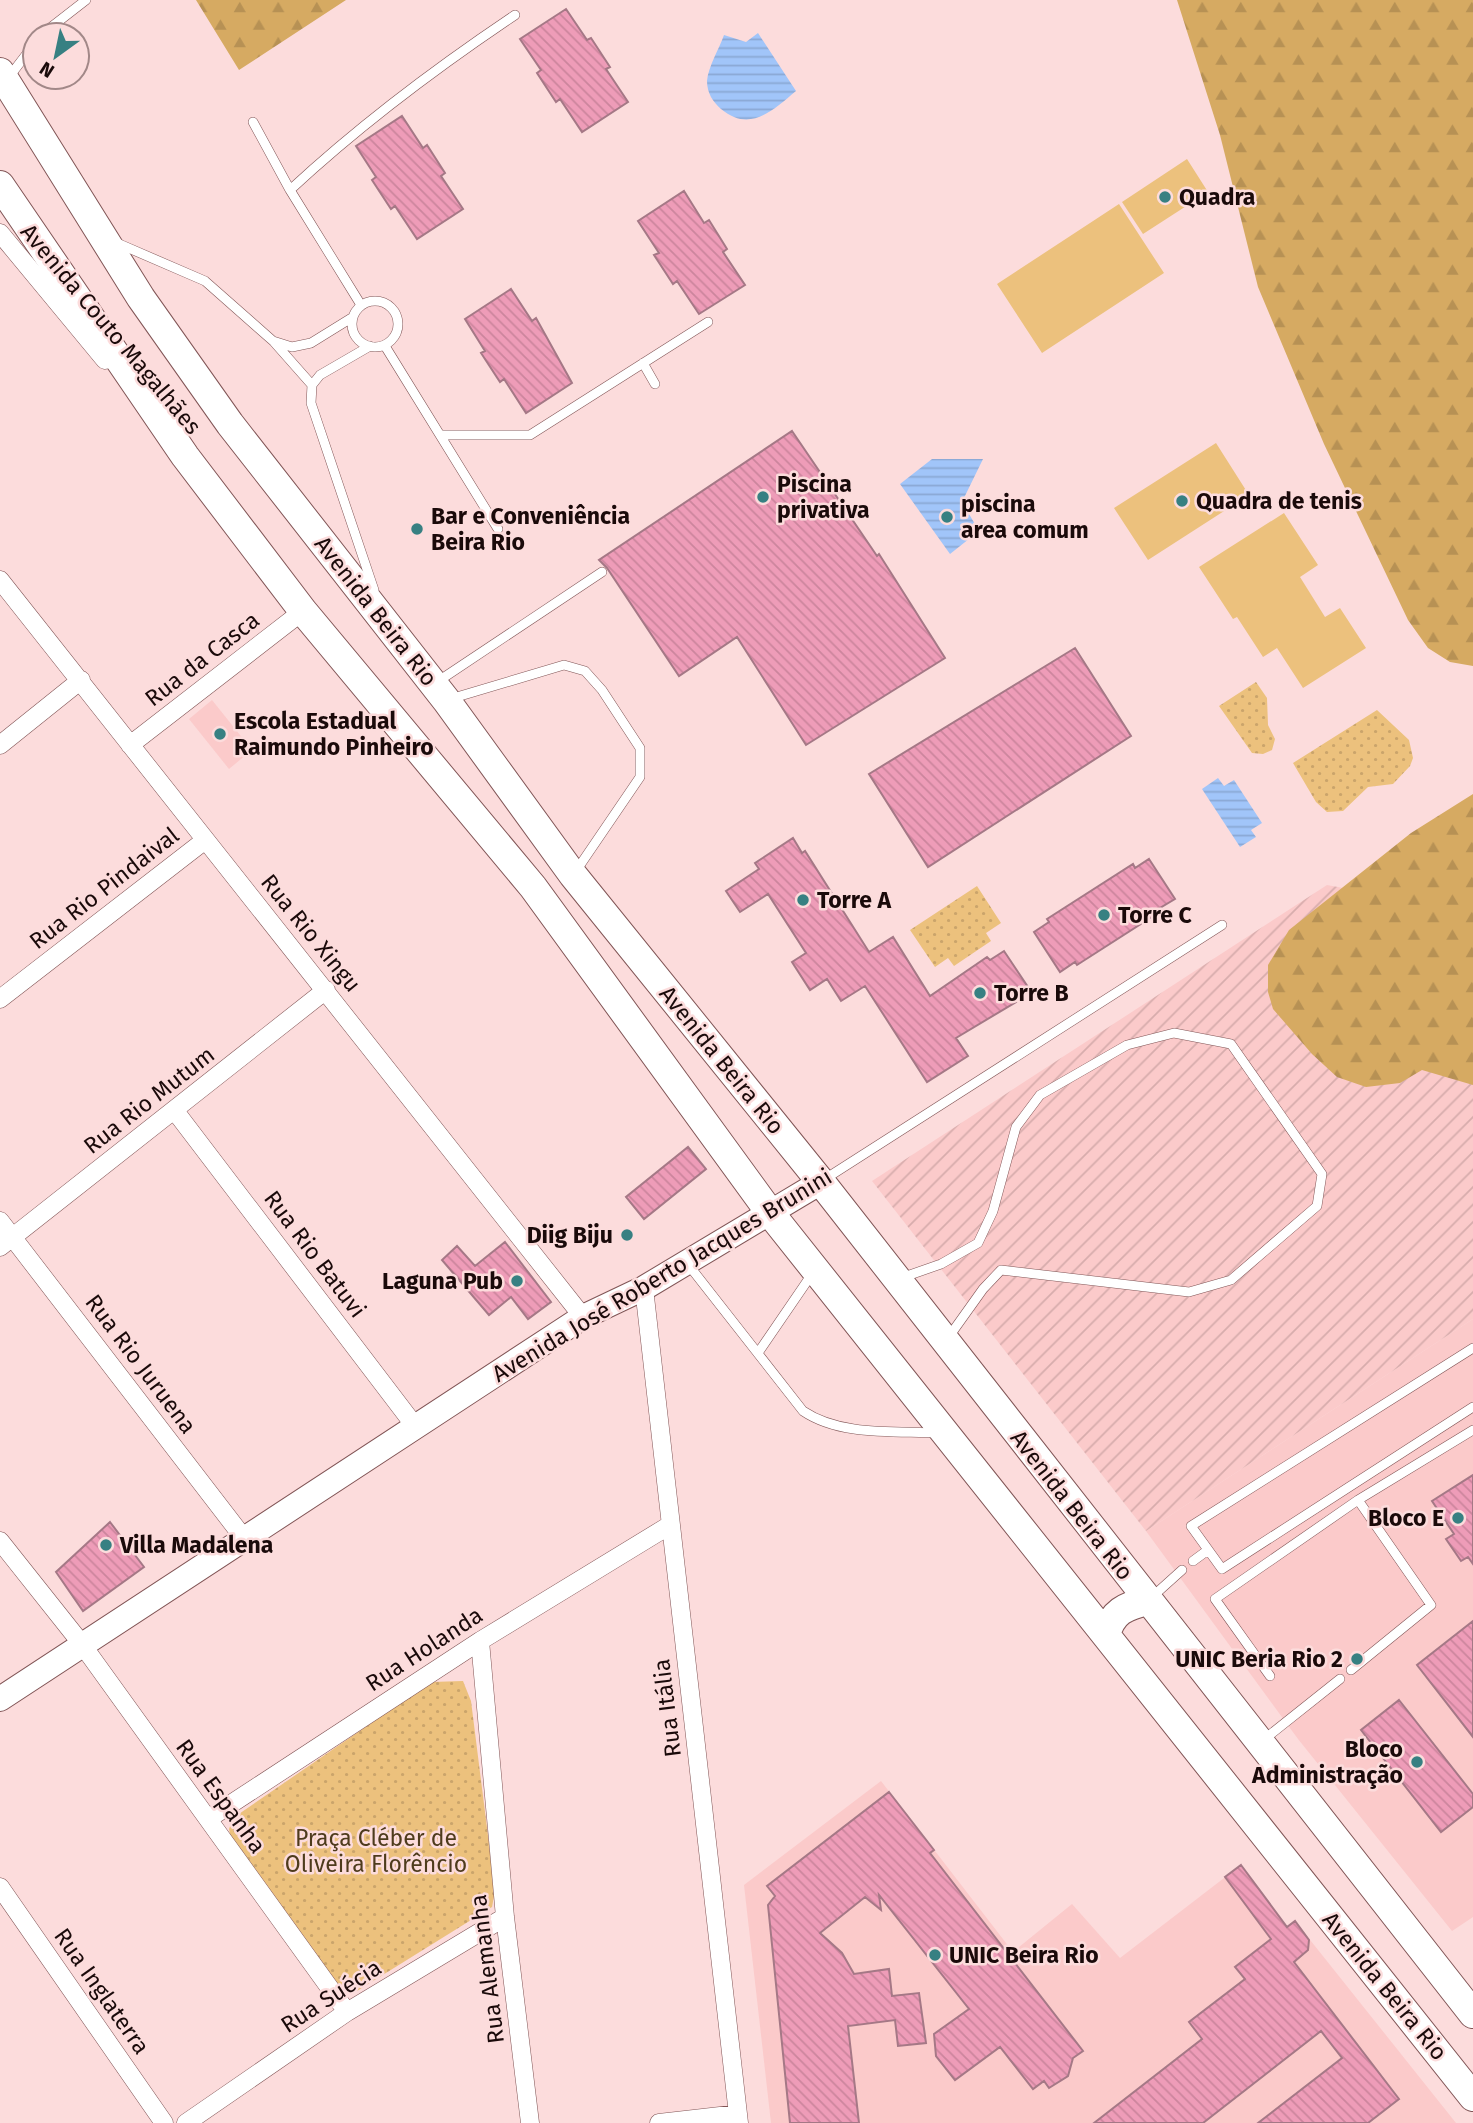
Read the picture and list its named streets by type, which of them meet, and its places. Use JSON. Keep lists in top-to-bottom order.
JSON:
{
  "streets": {
    "main road": ["Avenida Beira Rio", "Avenida José Roberto Jacques Brunini"],
    "street": [
      "Avenida Couto Magalhães",
      "Rua da Casca",
      "Rua Rio Pindaival",
      "Rua Rio Xingu",
      "Rua Rio Mutum",
      "Rua Rio Batuvi",
      "Rua Rio Juruena",
      "Rua Holanda",
      "Rua Itália",
      "Rua Espanha",
      "Rua Alemanha",
      "Rua Inglaterra",
      "Rua Suécia"
    ]
  },
  "crossings": [
    ["Avenida Couto Magalhães", "Avenida Beira Rio"],
    ["Avenida Beira Rio", "Rua da Casca"],
    ["Avenida Beira Rio", "Avenida José Roberto Jacques Brunini"],
    ["Rua da Casca", "Rua Rio Xingu"],
    ["Rua Rio Pindaival", "Rua Rio Xingu"],
    ["Rua Rio Xingu", "Rua Rio Mutum"],
    ["Rua Rio Xingu", "Avenida José Roberto Jacques Brunini"],
    ["Rua Rio Mutum", "Rua Rio Batuvi"],
    ["Rua Rio Mutum", "Rua Rio Juruena"],
    ["Rua Rio Batuvi", "Avenida José Roberto Jacques Brunini"],
    ["Avenida José Roberto Jacques Brunini", "Rua Rio Juruena"],
    ["Avenida José Roberto Jacques Brunini", "Rua Itália"],
    ["Avenida José Roberto Jacques Brunini", "Rua Espanha"],
    ["Rua Holanda", "Rua Itália"],
    ["Rua Holanda", "Rua Espanha"],
    ["Rua Holanda", "Rua Alemanha"],
    ["Rua Espanha", "Rua Suécia"],
    ["Rua Alemanha", "Rua Suécia"]
  ],
  "parks": ["Praça Cléber de Oliveira Florêncio"],
  "places": [
    "Quadra",
    "Piscina privativa",
    "Quadra de tenis",
    "piscina area comum",
    "Bar e Conveniência Beira Rio",
    "Escola Estadual Raimundo Pinheiro",
    "Torre A",
    "Torre C",
    "Torre B",
    "Diig Biju",
    "Laguna Pub",
    "Bloco E",
    "Villa Madalena",
    "UNIC Beria Rio 2",
    "Bloco Administração",
    "UNIC Beira Rio"
  ],
  "north": "bottom left"
}
